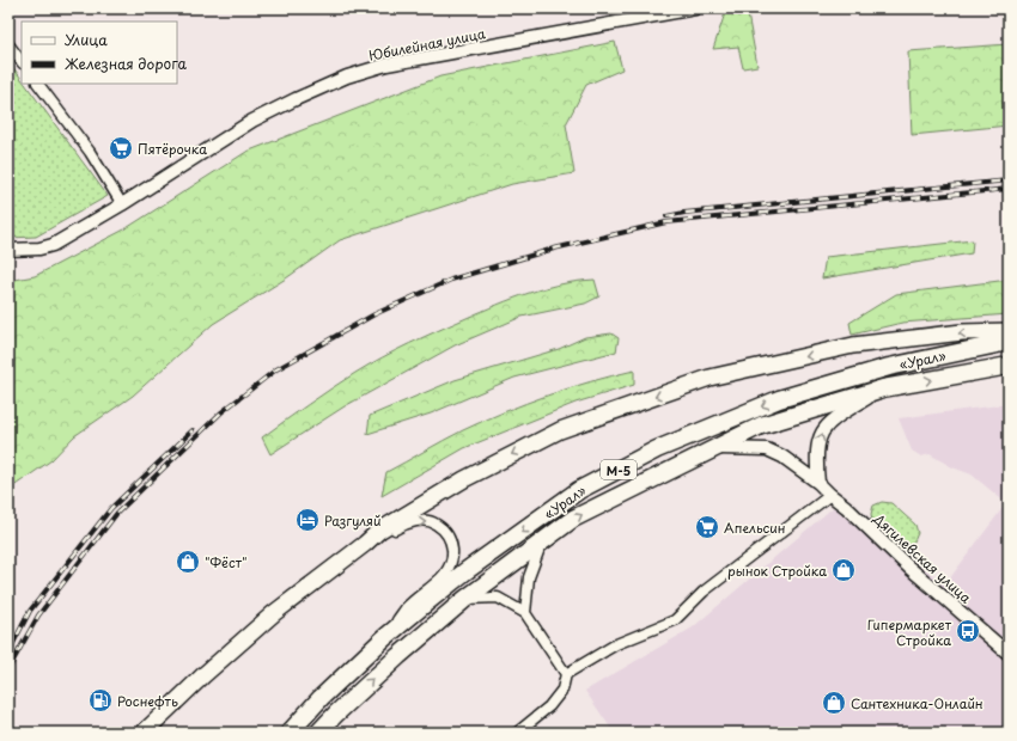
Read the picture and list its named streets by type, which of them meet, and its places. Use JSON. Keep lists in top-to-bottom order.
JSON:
{
  "streets": {
    "highway": ["«Урал»", "М-5"],
    "street": ["Юбилейная улица", "Дягилевская улица"]
  },
  "crossings": [
    ["«Урал»", "Дягилевская улица"]
  ],
  "places": {
    "supermarket": ["Пятёрочка", "Апельсин"],
    "hotel": ["Разгуляй"],
    "shop": ["\"Фёст\"", "рынок Стройка", "Сантехника-Онлайн"],
    "bus stop": ["Гипермаркет Стройка"],
    "fuel station": ["Роснефть"]
  },
  "legend": ["Улица", "Железная дорога"]
}
